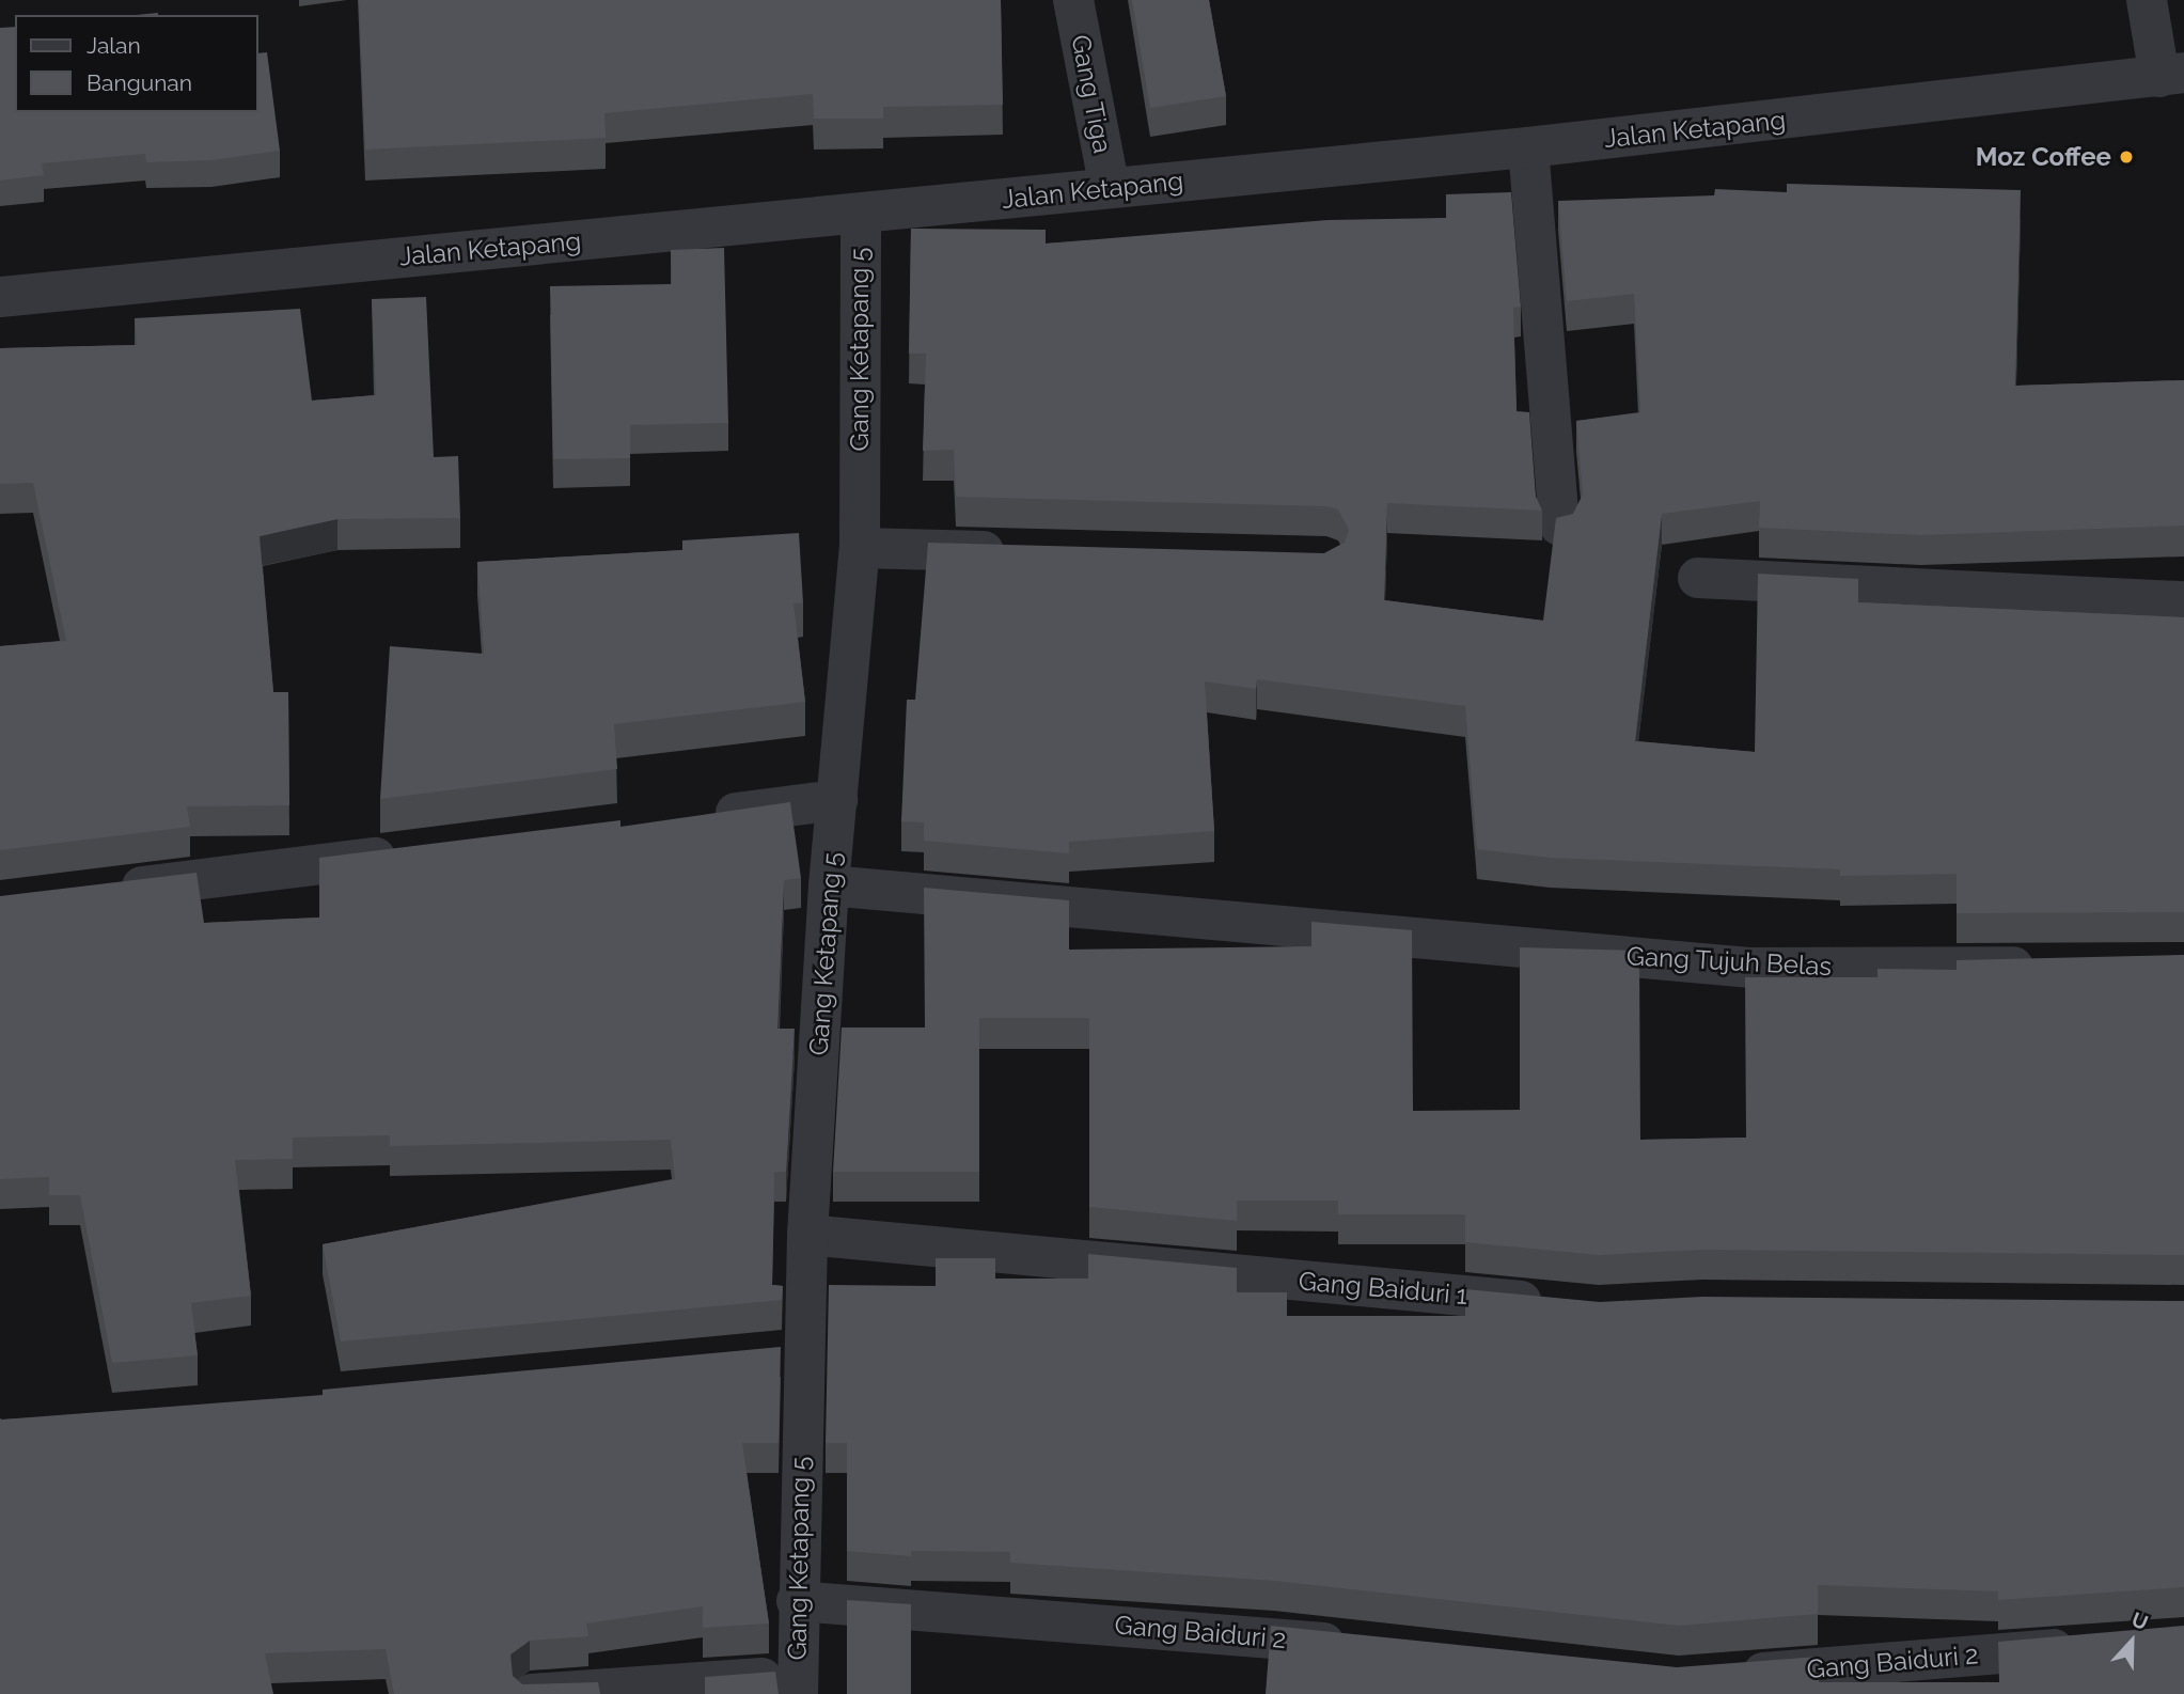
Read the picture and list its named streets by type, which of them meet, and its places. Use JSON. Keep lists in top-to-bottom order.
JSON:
{
  "streets": {
    "street": [
      "Gang Tiga",
      "Jalan Ketapang",
      "Gang Ketapang 5",
      "Gang Tujuh Belas",
      "Gang Baiduri 1",
      "Gang Baiduri 2"
    ]
  },
  "crossings": [
    ["Gang Tiga", "Jalan Ketapang"],
    ["Jalan Ketapang", "Gang Ketapang 5"],
    ["Gang Ketapang 5", "Gang Tujuh Belas"],
    ["Gang Ketapang 5", "Gang Baiduri 1"],
    ["Gang Ketapang 5", "Gang Baiduri 2"]
  ],
  "places": ["Moz Coffee"],
  "legend": ["Jalan", "Bangunan"],
  "north": "top"
}
